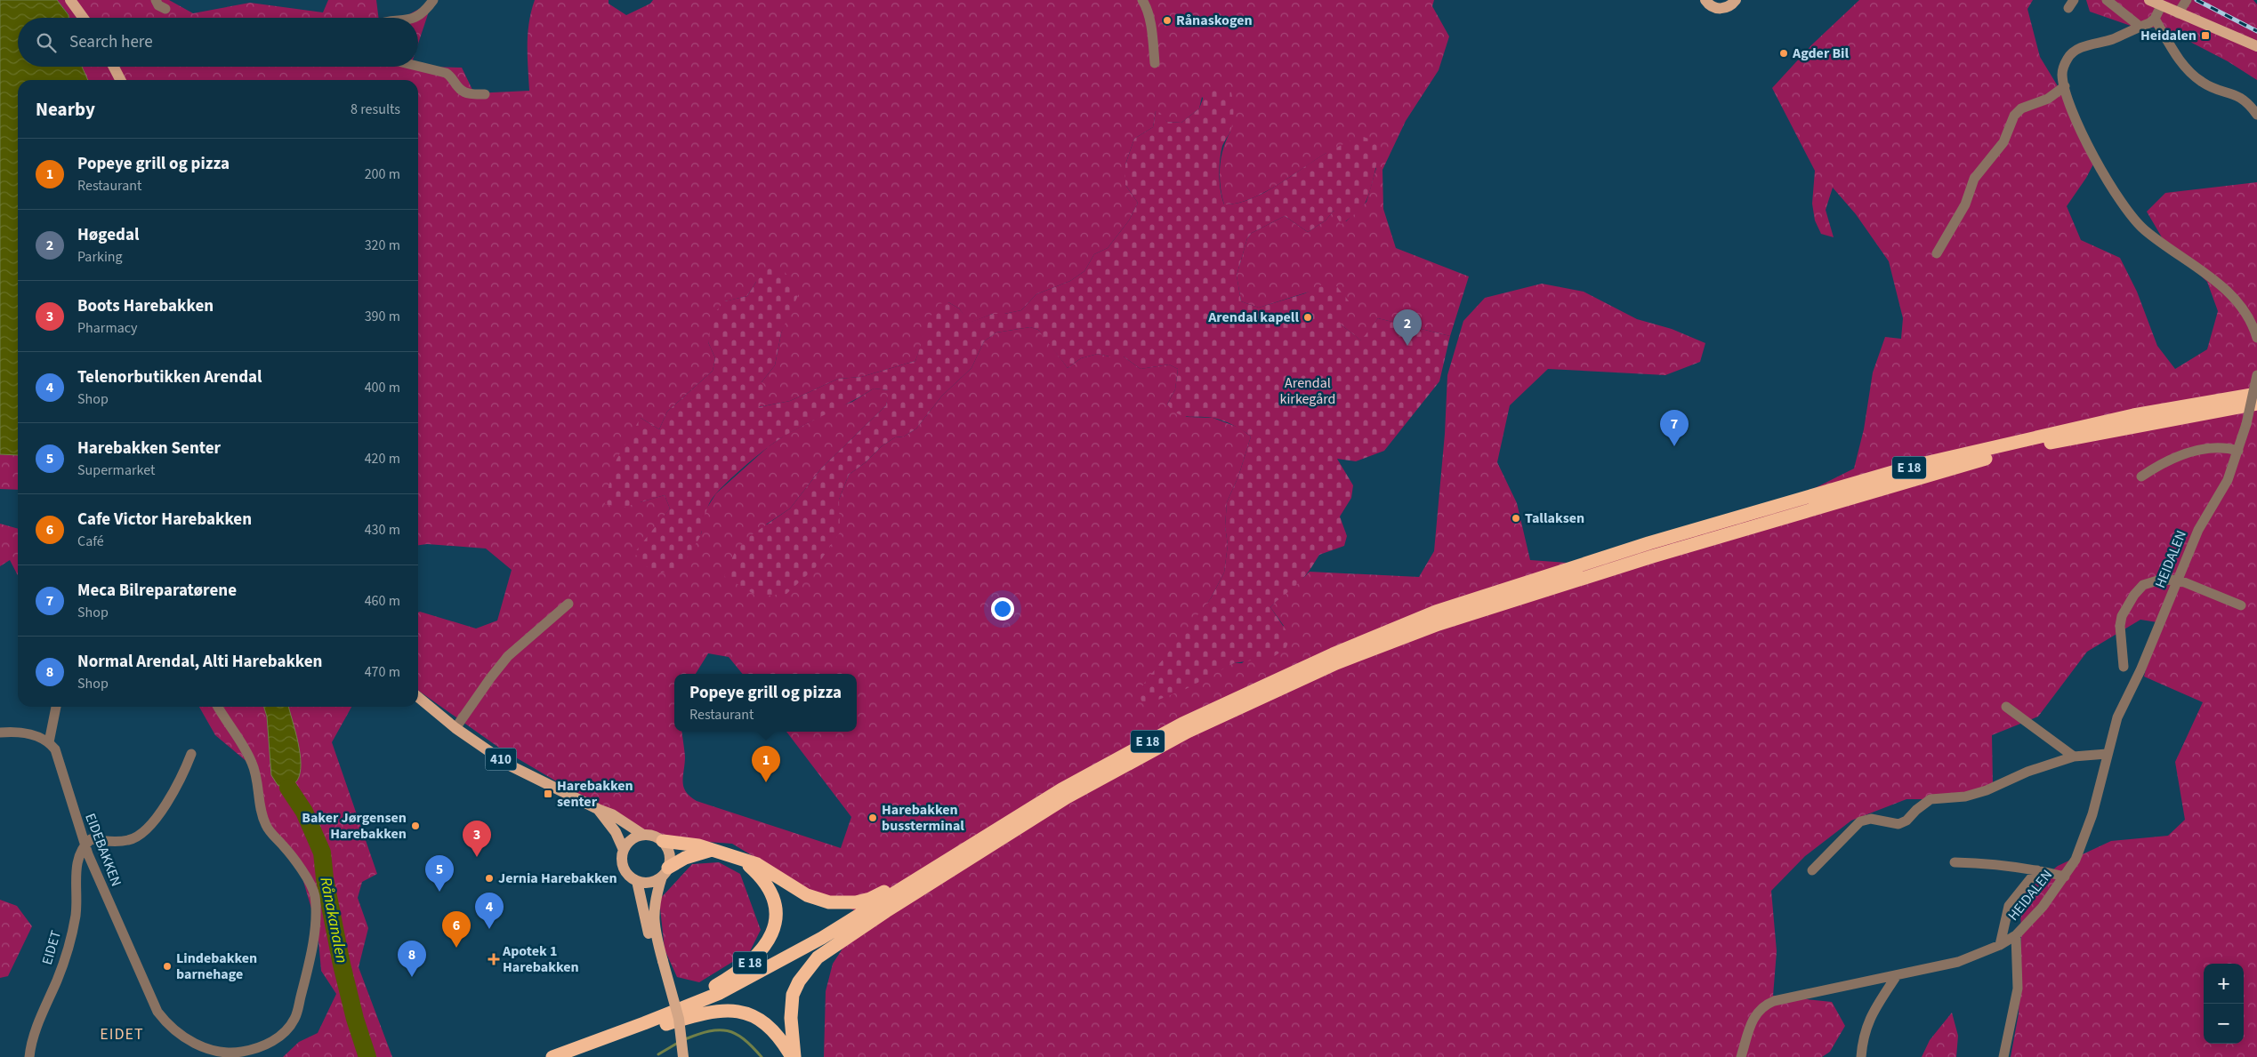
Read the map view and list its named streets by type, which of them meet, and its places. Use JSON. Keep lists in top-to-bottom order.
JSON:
{
  "streets": {
    "highway": ["E 18"],
    "main road": ["410"],
    "street": ["HEIDALEN", "EIDEBAKKEN", "EIDET"]
  },
  "crossings": [
    ["E 18", "410"],
    ["EIDEBAKKEN", "EIDET"]
  ],
  "districts": ["EIDET"],
  "water": ["Rånakanalen"],
  "parks": ["Arendal kirkegård"],
  "places": {
    "other": [
      "Rånaskogen",
      "Agder Bil",
      "Arendal kapell",
      "Tallaksen",
      "Harebakken bussterminal",
      "Baker Jørgensen Harebakken",
      "Jernia Harebakken",
      "Lindebakken barnehage"
    ],
    "transit": ["Heidalen", "Harebakken senter"],
    "health": ["Apotek 1 Harebakken"]
  },
  "page": {
    "search": "Search here",
    "heading": ["Nearby", "8 results"],
    "list": [
      {
        "mark": "1",
        "name": "Popeye grill og pizza",
        "note": "Restaurant",
        "value": "200 m"
      },
      {
        "mark": "2",
        "name": "Høgedal",
        "note": "Parking",
        "value": "320 m"
      },
      {
        "mark": "3",
        "name": "Boots Harebakken",
        "note": "Pharmacy",
        "value": "390 m"
      },
      {
        "mark": "4",
        "name": "Telenorbutikken Arendal",
        "note": "Shop",
        "value": "400 m"
      },
      {
        "mark": "5",
        "name": "Harebakken Senter",
        "note": "Supermarket",
        "value": "420 m"
      },
      {
        "mark": "6",
        "name": "Cafe Victor Harebakken",
        "note": "Café",
        "value": "430 m"
      },
      {
        "mark": "7",
        "name": "Meca Bilreparatørene",
        "note": "Shop",
        "value": "460 m"
      },
      {
        "mark": "8",
        "name": "Normal Arendal, Alti Harebakken",
        "note": "Shop",
        "value": "470 m"
      }
    ],
    "pins": [
      "2",
      "7",
      "1",
      "3",
      "5",
      "4",
      "6",
      "8"
    ],
    "popup": ["Popeye grill og pizza", "Restaurant"],
    "map_buttons": ["+", "−"]
  }
}
